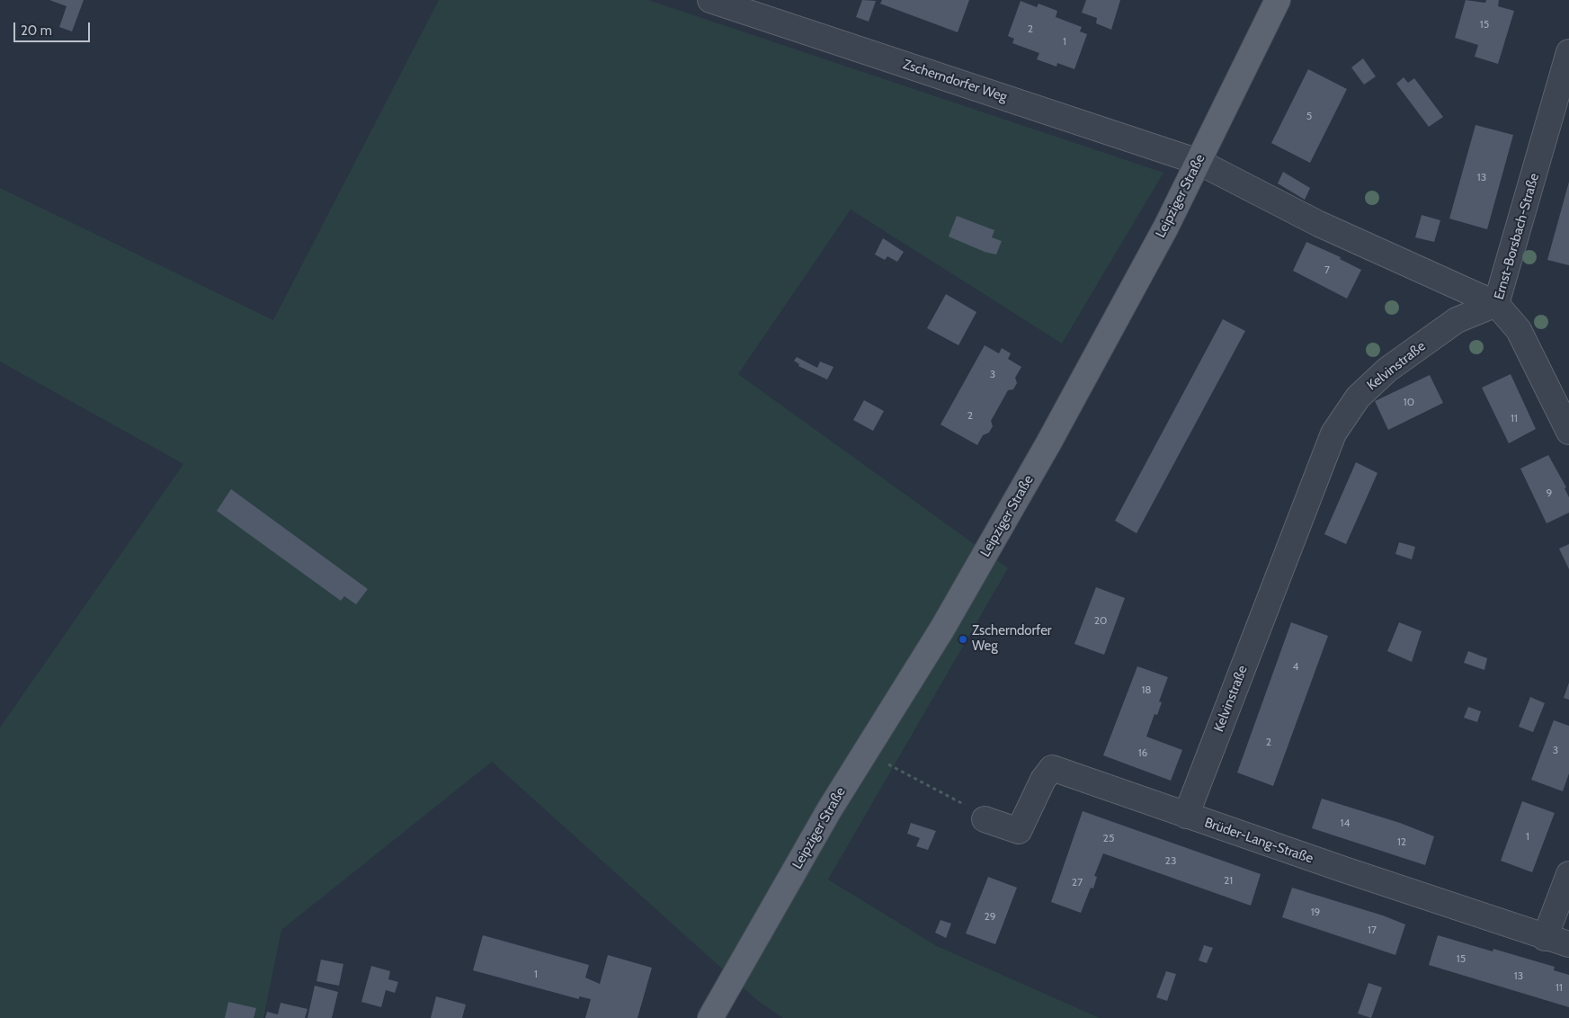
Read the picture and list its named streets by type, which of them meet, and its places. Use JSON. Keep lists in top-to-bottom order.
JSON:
{
  "streets": {
    "main road": ["Leipziger Straße"],
    "street": [
      "Zscherndorfer Weg",
      "Ernst-Borsbach-Straße",
      "Kelvinstraße",
      "Brüder-Lang-Straße"
    ]
  },
  "crossings": [
    ["Zscherndorfer Weg", "Leipziger Straße"],
    ["Ernst-Borsbach-Straße", "Kelvinstraße"],
    ["Kelvinstraße", "Brüder-Lang-Straße"]
  ],
  "places": ["Zscherndorfer Weg"],
  "house_numbers": [
    "15",
    "2",
    "1",
    "5",
    "13",
    "7",
    "3",
    "10",
    "2",
    "11",
    "9",
    "20",
    "4",
    "18",
    "2",
    "3",
    "16",
    "14",
    "1",
    "25",
    "12",
    "23",
    "21",
    "27",
    "19",
    "29",
    "17",
    "15",
    "1",
    "13",
    "11"
  ],
  "scale_bar": "20 m"
}
